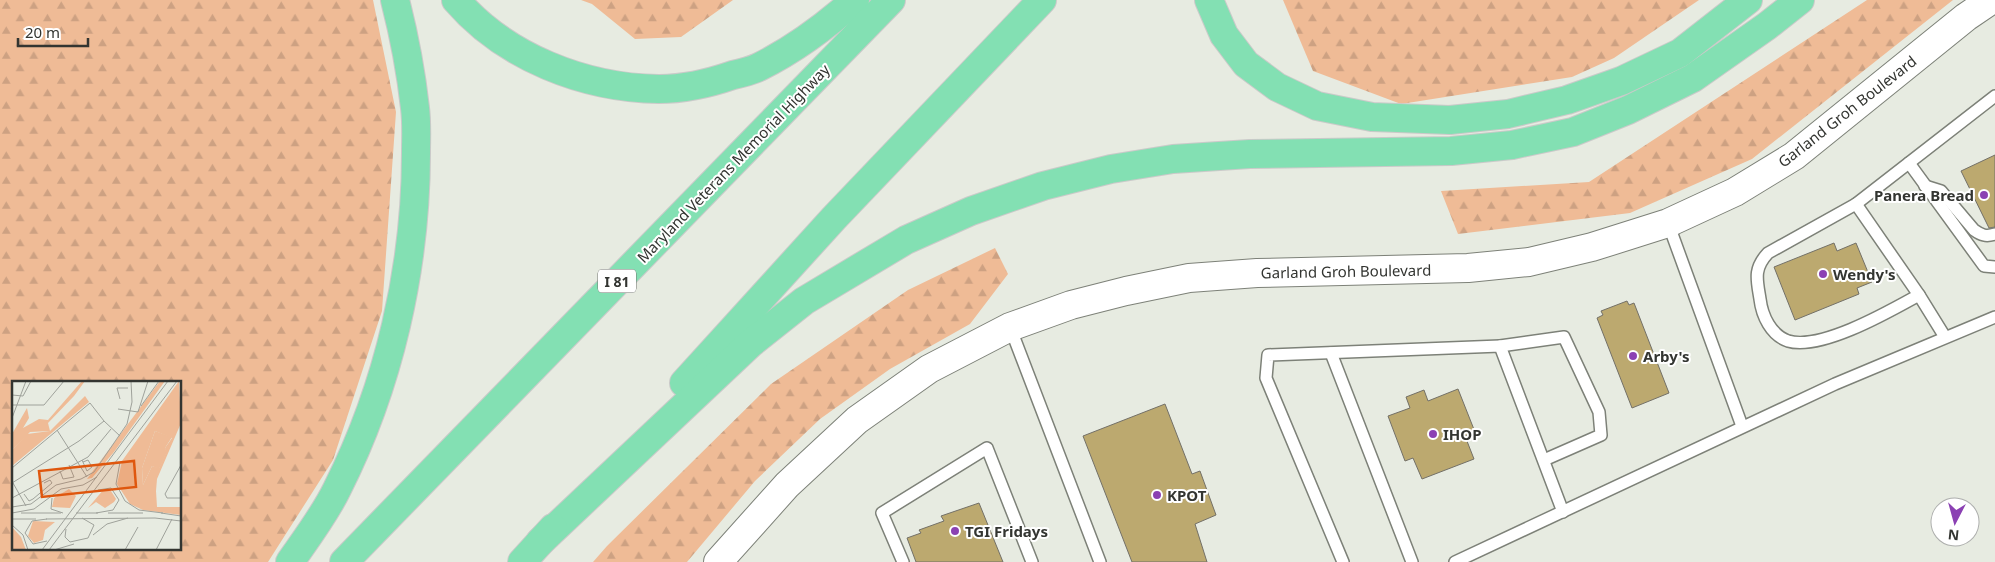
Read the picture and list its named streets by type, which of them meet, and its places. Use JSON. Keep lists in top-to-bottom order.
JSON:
{
  "streets": {
    "highway": ["Maryland Veterans Memorial Highway", "I 81"],
    "street": ["Garland Groh Boulevard"]
  },
  "places": [
    "Panera Bread",
    "Wendy's",
    "Arby's",
    "IHOP",
    "KPOT",
    "TGI Fridays"
  ],
  "scale_bar": "20 m",
  "north": "bottom"
}
